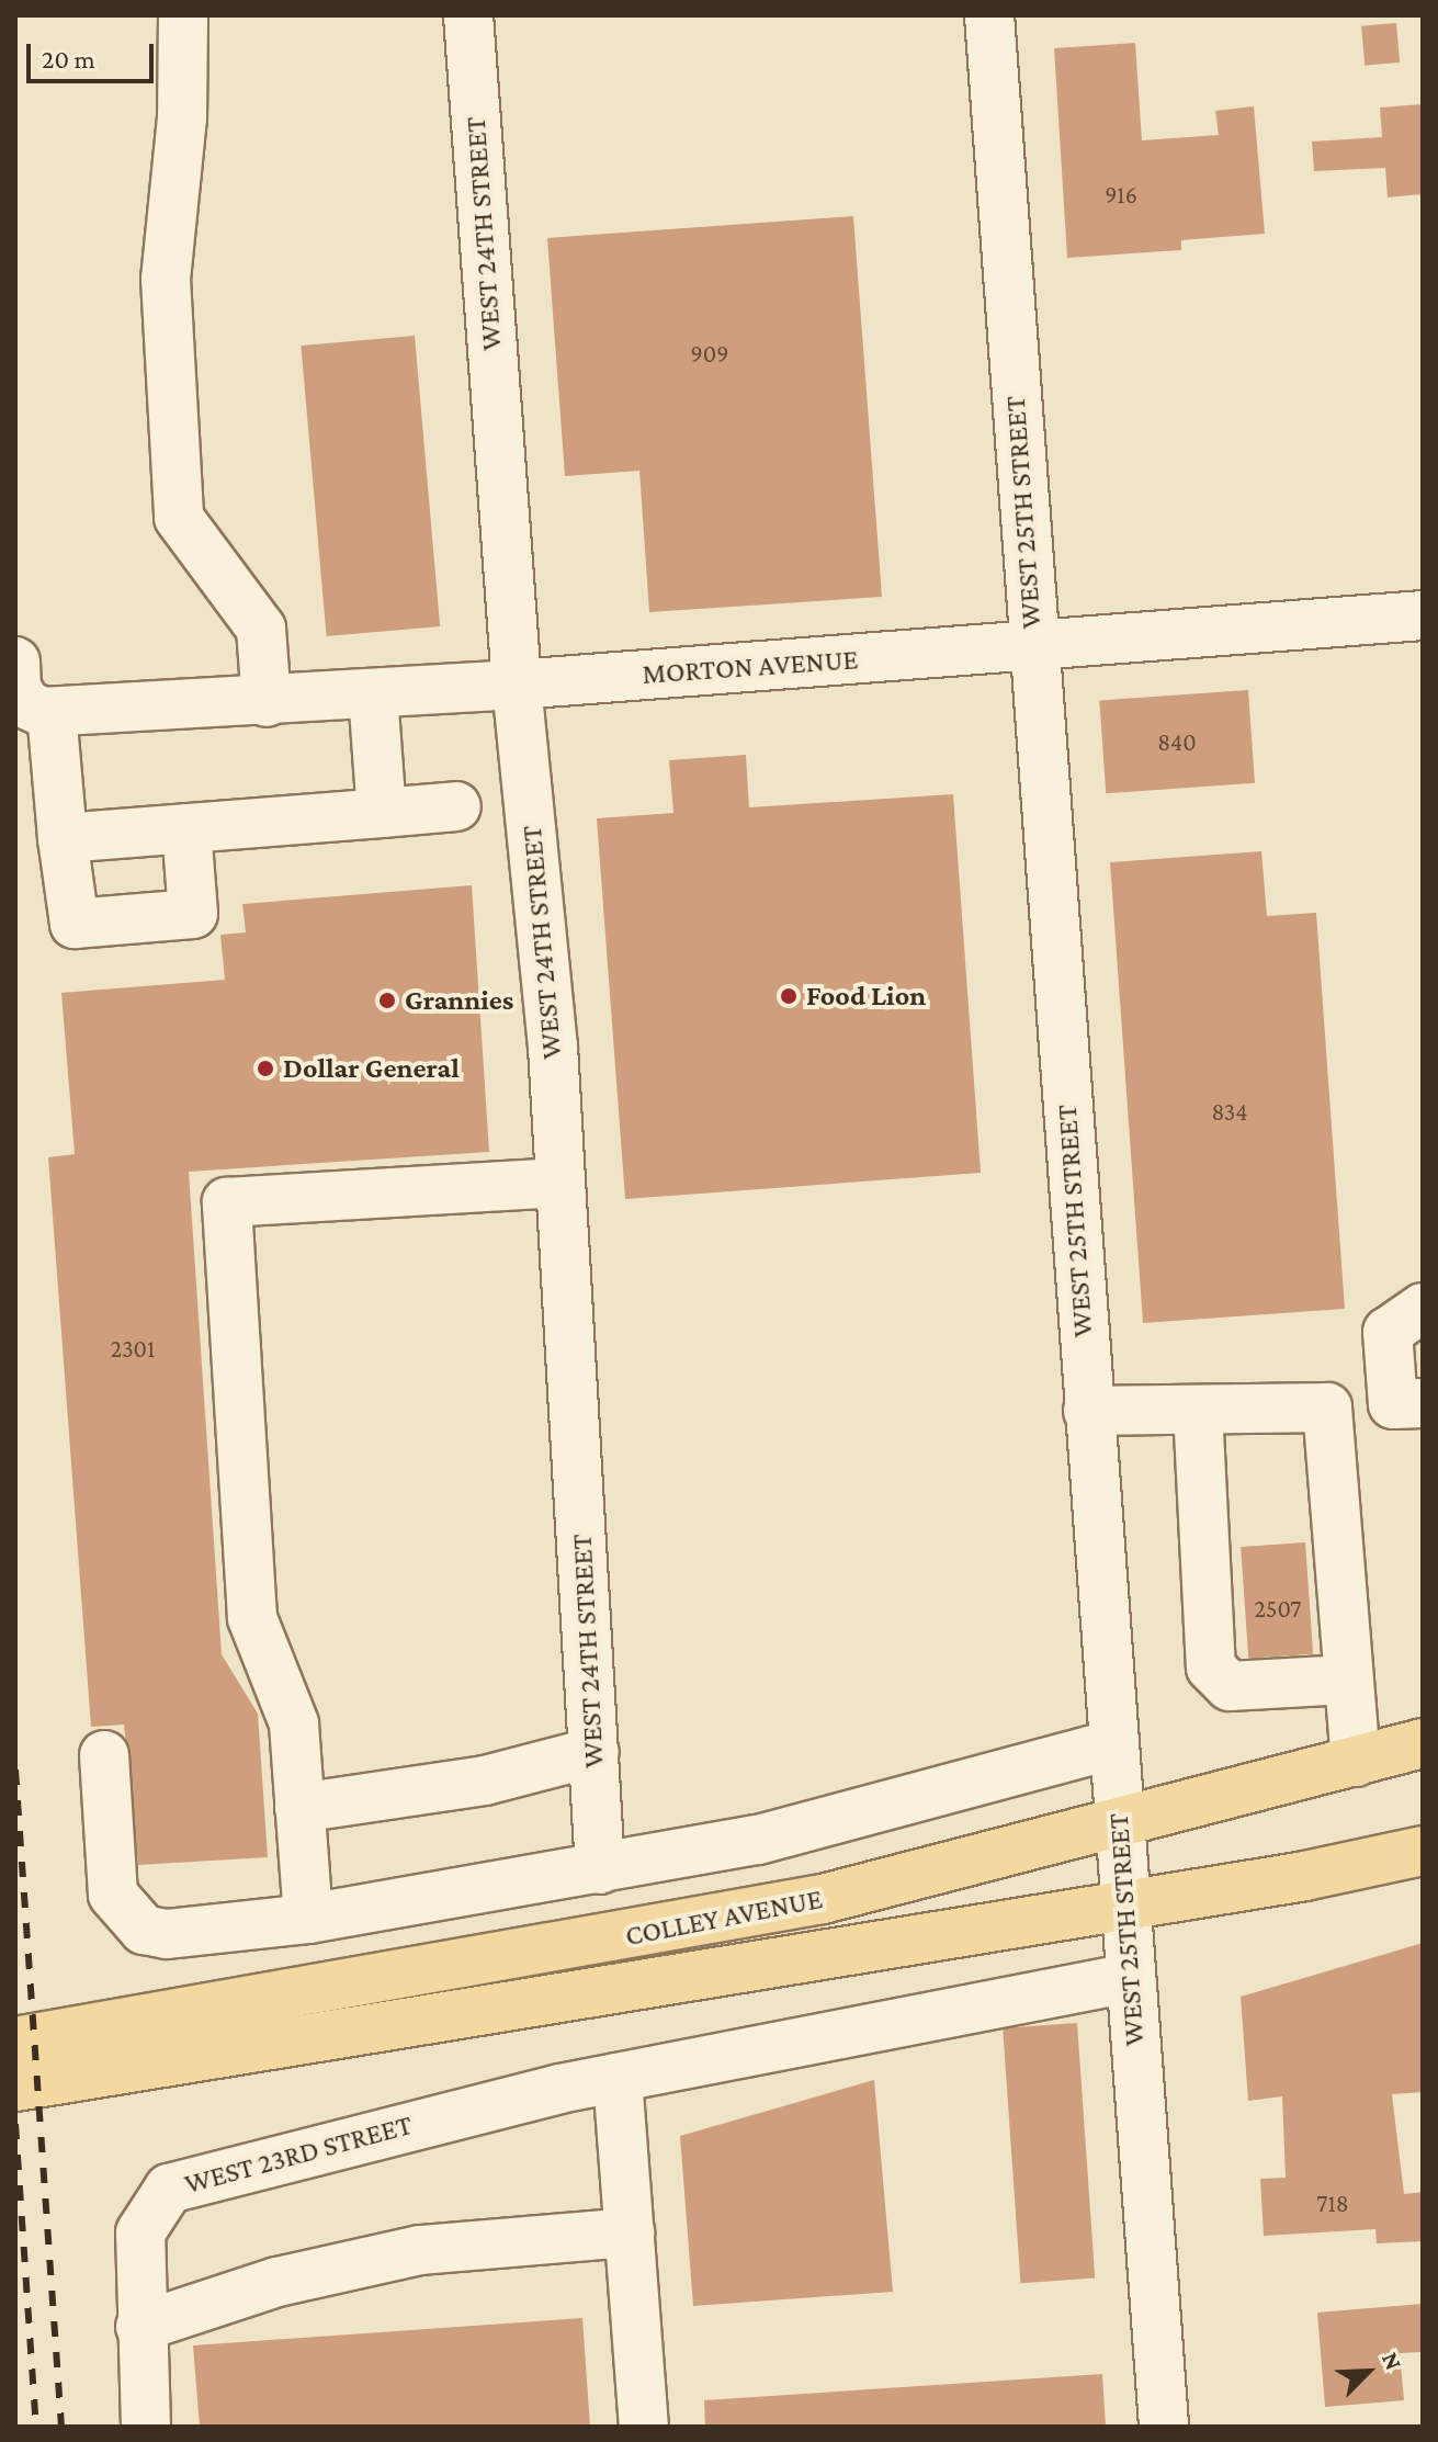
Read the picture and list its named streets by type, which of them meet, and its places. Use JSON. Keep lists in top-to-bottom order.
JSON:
{
  "streets": {
    "main road": ["COLLEY AVENUE"],
    "street": [
      "WEST 24TH STREET",
      "WEST 25TH STREET",
      "MORTON AVENUE",
      "WEST 23RD STREET"
    ]
  },
  "crossings": [
    ["WEST 24TH STREET", "MORTON AVENUE"],
    ["WEST 25TH STREET", "MORTON AVENUE"],
    ["WEST 25TH STREET", "COLLEY AVENUE"],
    ["WEST 25TH STREET", "WEST 23RD STREET"]
  ],
  "places": ["Food Lion", "Grannies", "Dollar General"],
  "house_numbers": [
    "916",
    "909",
    "840",
    "834",
    "2301",
    "2507",
    "718"
  ],
  "scale_bar": "20 m",
  "north": "top right"
}
